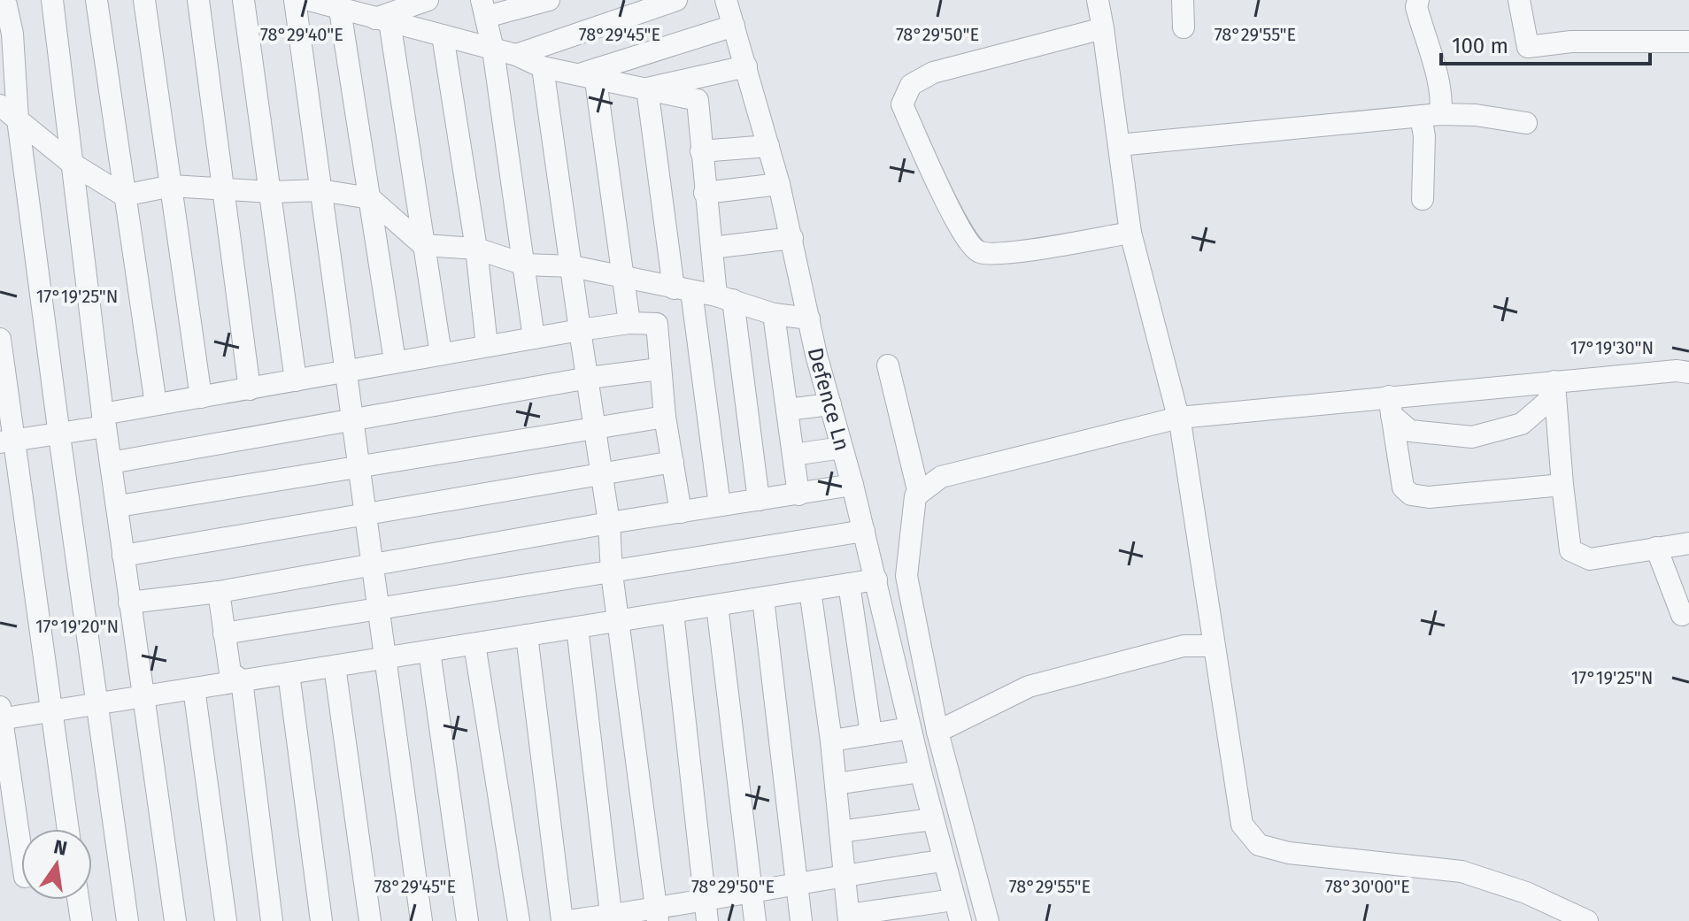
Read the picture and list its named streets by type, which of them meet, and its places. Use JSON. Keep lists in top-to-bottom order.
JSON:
{
  "streets": {
    "street": ["Defence Ln"]
  },
  "scale_bar": "100 m",
  "north": "top",
  "coordinates": [
    "78°29'40\"E",
    "78°29'45\"E",
    "78°29'50\"E",
    "78°29'55\"E",
    "17°19'25\"N",
    "17°19'30\"N",
    "17°19'20\"N",
    "78°30'00\"E"
  ]
}
